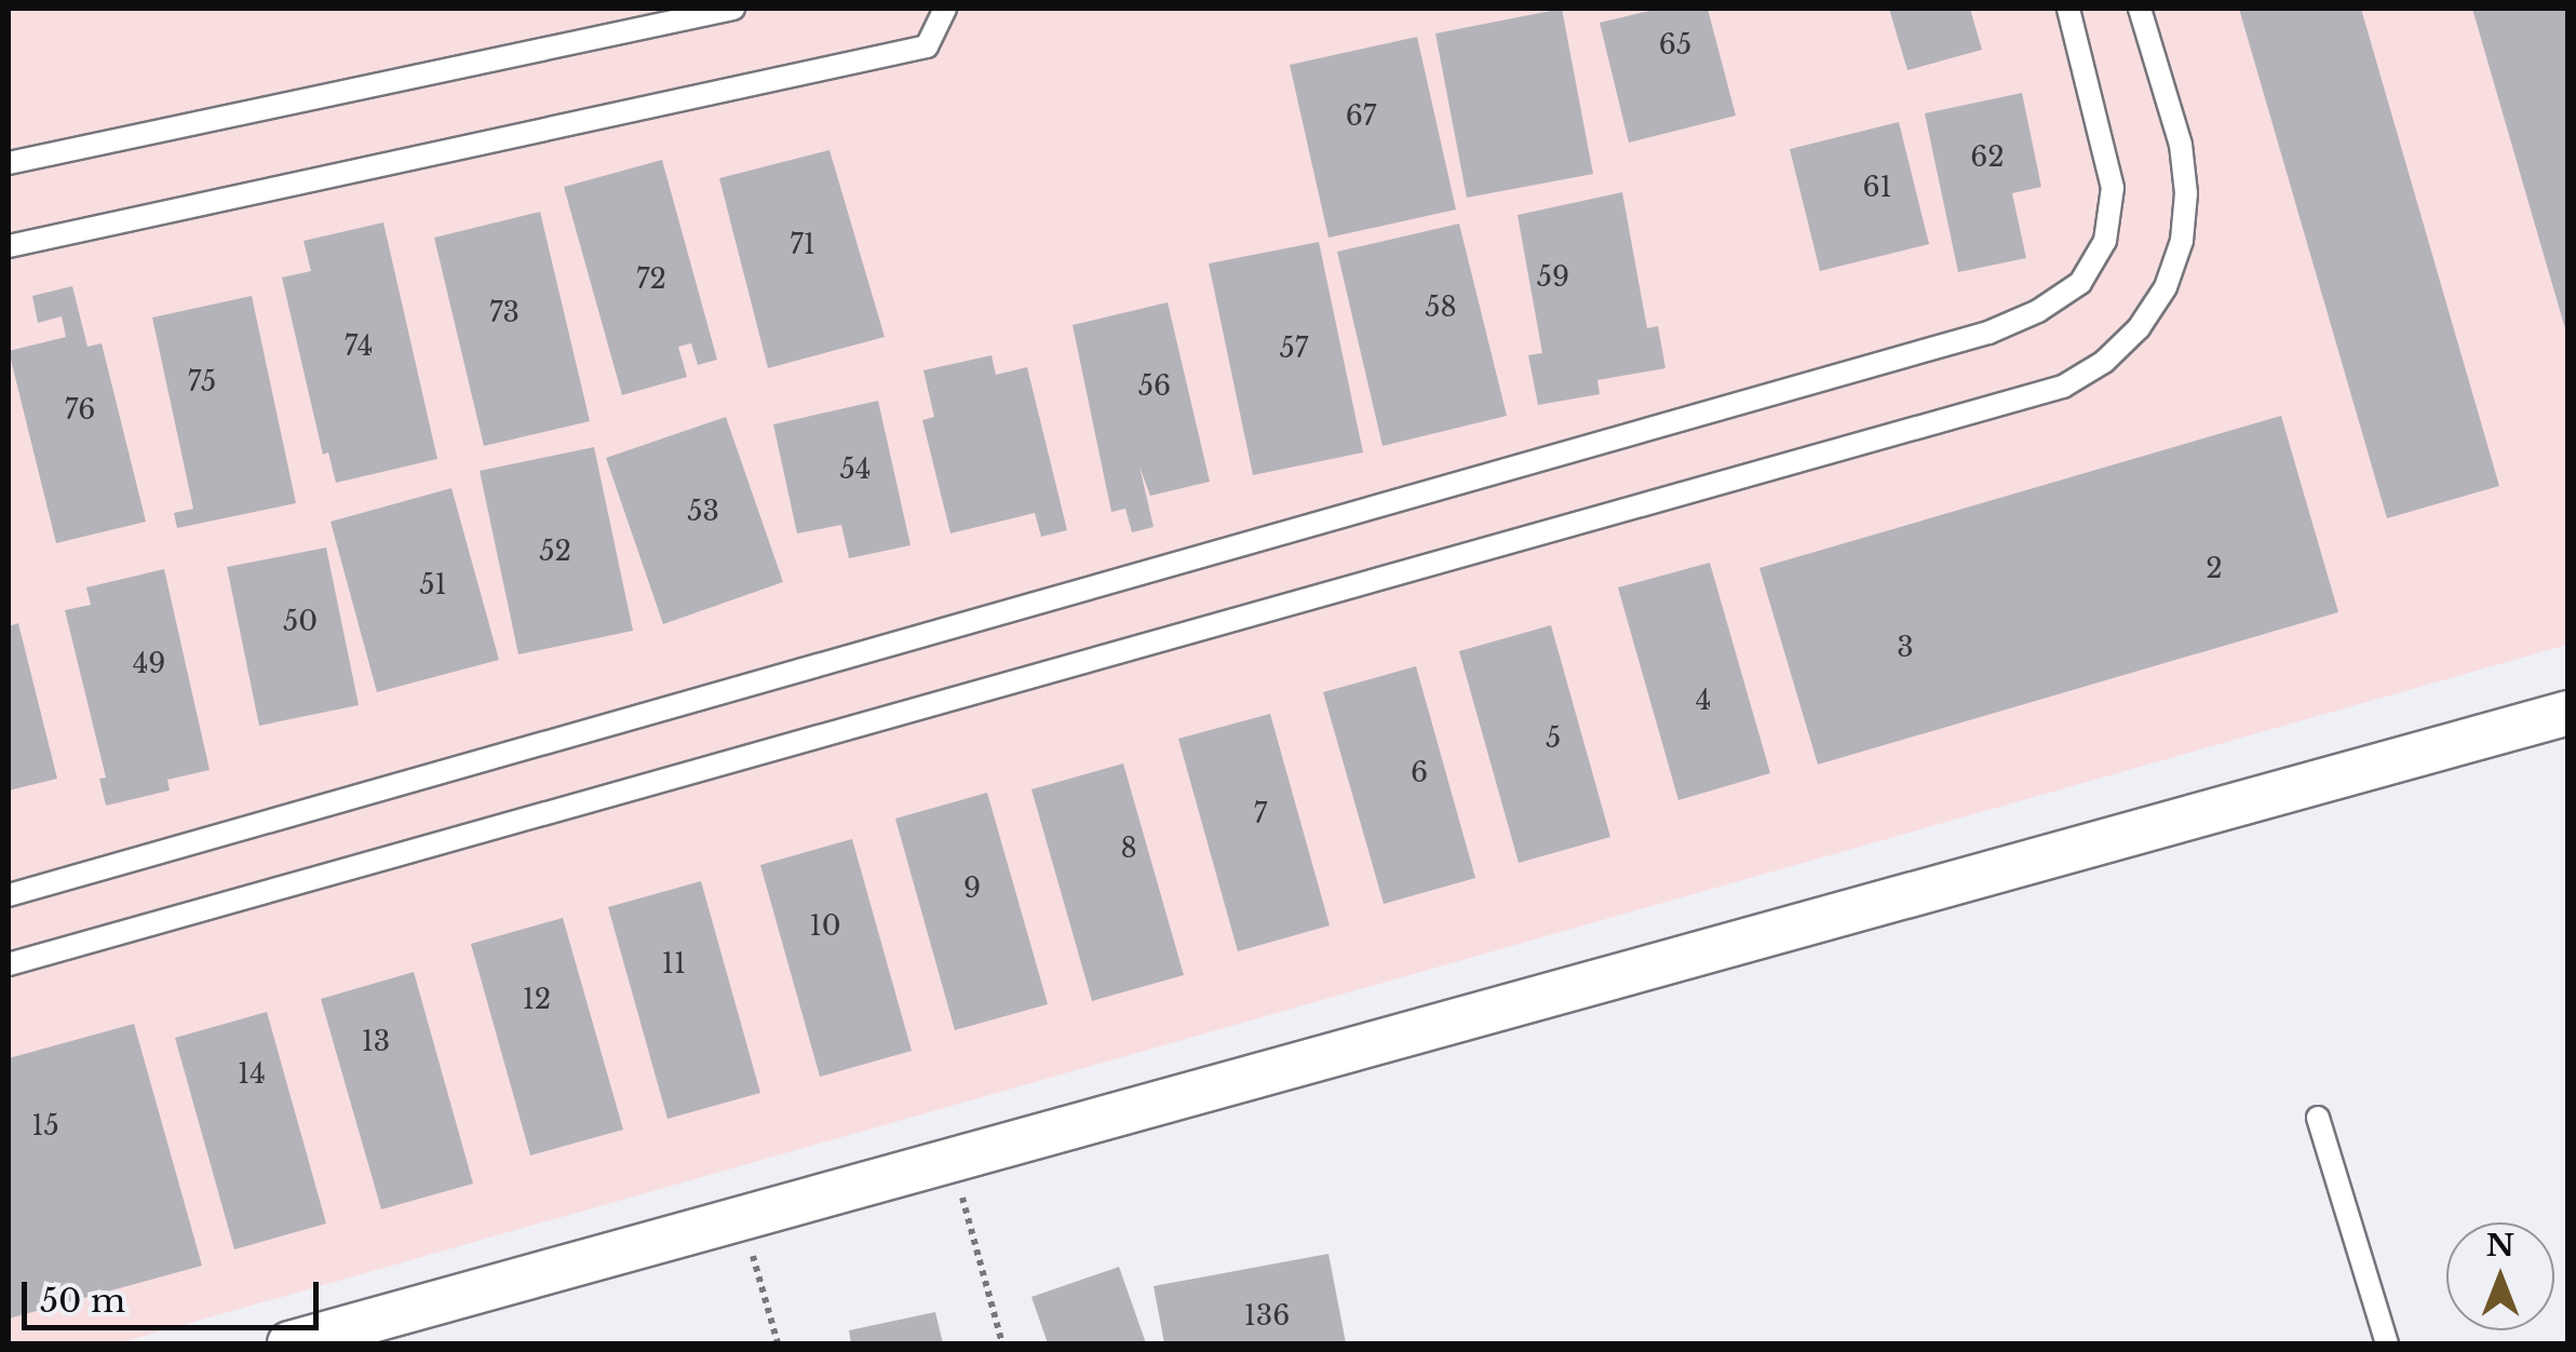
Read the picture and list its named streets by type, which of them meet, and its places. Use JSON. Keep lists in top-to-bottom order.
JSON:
{
  "house_numbers": [
    "65",
    "67",
    "62",
    "61",
    "71",
    "59",
    "72",
    "58",
    "73",
    "74",
    "57",
    "75",
    "56",
    "76",
    "54",
    "53",
    "52",
    "2",
    "51",
    "50",
    "3",
    "49",
    "4",
    "5",
    "6",
    "7",
    "8",
    "9",
    "10",
    "11",
    "12",
    "13",
    "14",
    "15",
    "136"
  ],
  "scale_bar": "50 m",
  "north": "top"
}
